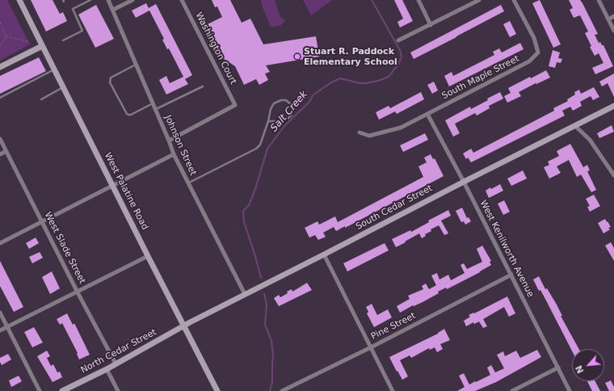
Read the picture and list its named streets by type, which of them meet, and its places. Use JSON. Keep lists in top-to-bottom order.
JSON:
{
  "streets": {
    "street": [
      "Washington Court",
      "South Maple Street",
      "Johnson Street",
      "West Palatine Road",
      "South Cedar Street",
      "West Slade Street",
      "West Kenilworth Avenue",
      "Pine Street",
      "North Cedar Street"
    ]
  },
  "crossings": [
    ["Washington Court", "Johnson Street"],
    ["South Maple Street", "West Kenilworth Avenue"],
    ["Johnson Street", "South Cedar Street"],
    ["West Palatine Road", "South Cedar Street"],
    ["West Palatine Road", "North Cedar Street"],
    ["South Cedar Street", "West Kenilworth Avenue"],
    ["South Cedar Street", "North Cedar Street"],
    ["West Slade Street", "North Cedar Street"],
    ["West Kenilworth Avenue", "Pine Street"]
  ],
  "water": ["Salt Creek"],
  "places": ["Stuart R. Paddock Elementary School"],
  "north": "bottom left"
}
